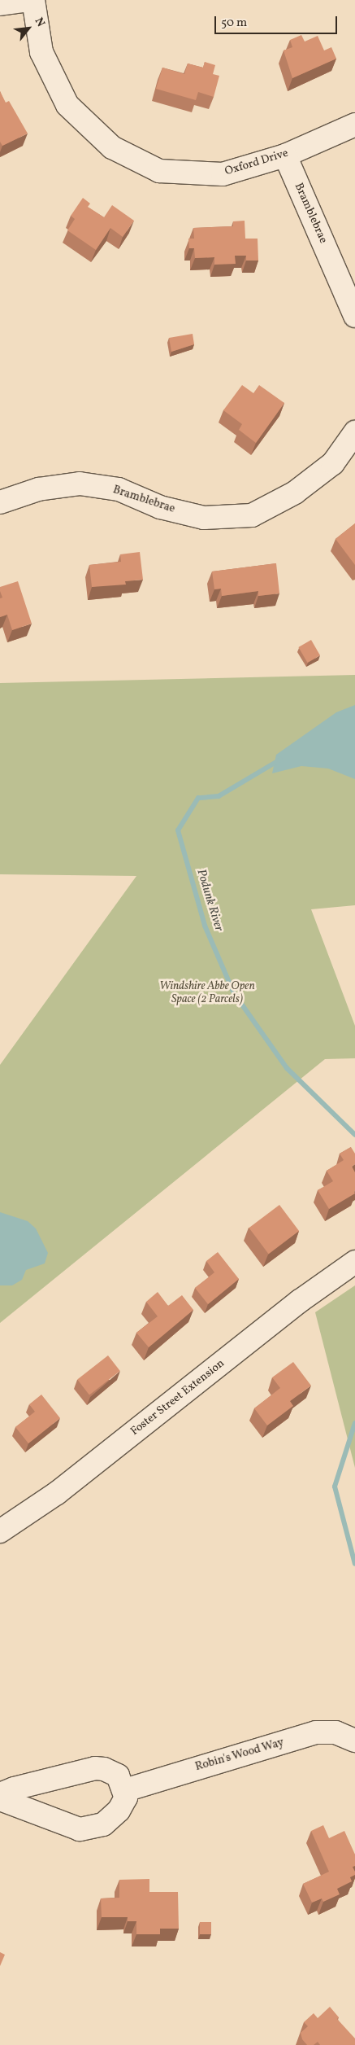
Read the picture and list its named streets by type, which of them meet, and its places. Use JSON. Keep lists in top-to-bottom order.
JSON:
{
  "streets": {
    "street": [
      "Oxford Drive",
      "Bramblebrae",
      "Foster Street Extension",
      "Robin's Wood Way"
    ]
  },
  "crossings": [
    ["Oxford Drive", "Bramblebrae"]
  ],
  "water": ["Podunk River"],
  "parks": ["Windshire Abbe Open Space (2 Parcels)"],
  "scale_bar": "50 m",
  "north": "top right"
}
